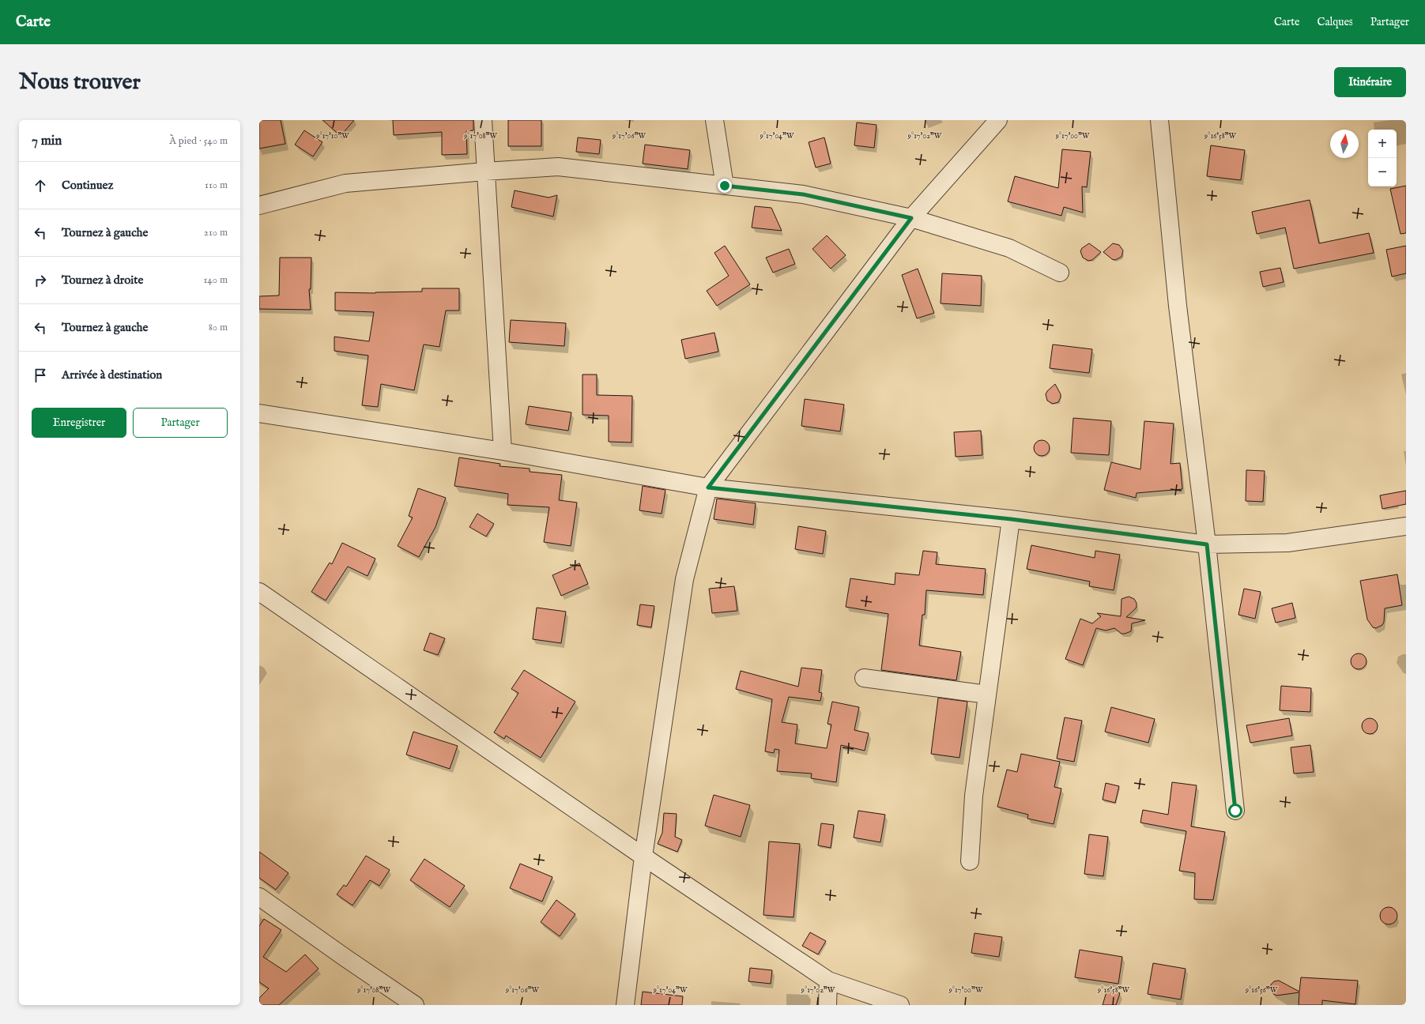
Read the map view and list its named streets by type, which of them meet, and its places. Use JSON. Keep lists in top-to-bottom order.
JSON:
{
  "north": "top",
  "page": {
    "header": "Carte",
    "nav": ["Carte", "Calques", "Partager"],
    "buttons": [
      "Itinéraire",
      ["Enregistrer", "Partager"]
    ],
    "title": "Nous trouver",
    "heading": ["7 min", "À pied · 540 m"],
    "map_buttons": ["+", "−"],
    "list": [
      ["Continuez", "110 m"],
      ["Tournez à gauche", "210 m"],
      ["Tournez à droite", "140 m"],
      ["Tournez à gauche", "80 m"],
      "Arrivée à destination"
    ]
  },
  "coordinates": [
    "9°17'10\"W",
    "9°17'08\"W",
    "9°17'06\"W",
    "9°17'04\"W",
    "9°17'02\"W",
    "9°17'00\"W",
    "9°16'58\"W",
    "9°16'56\"W"
  ]
}
